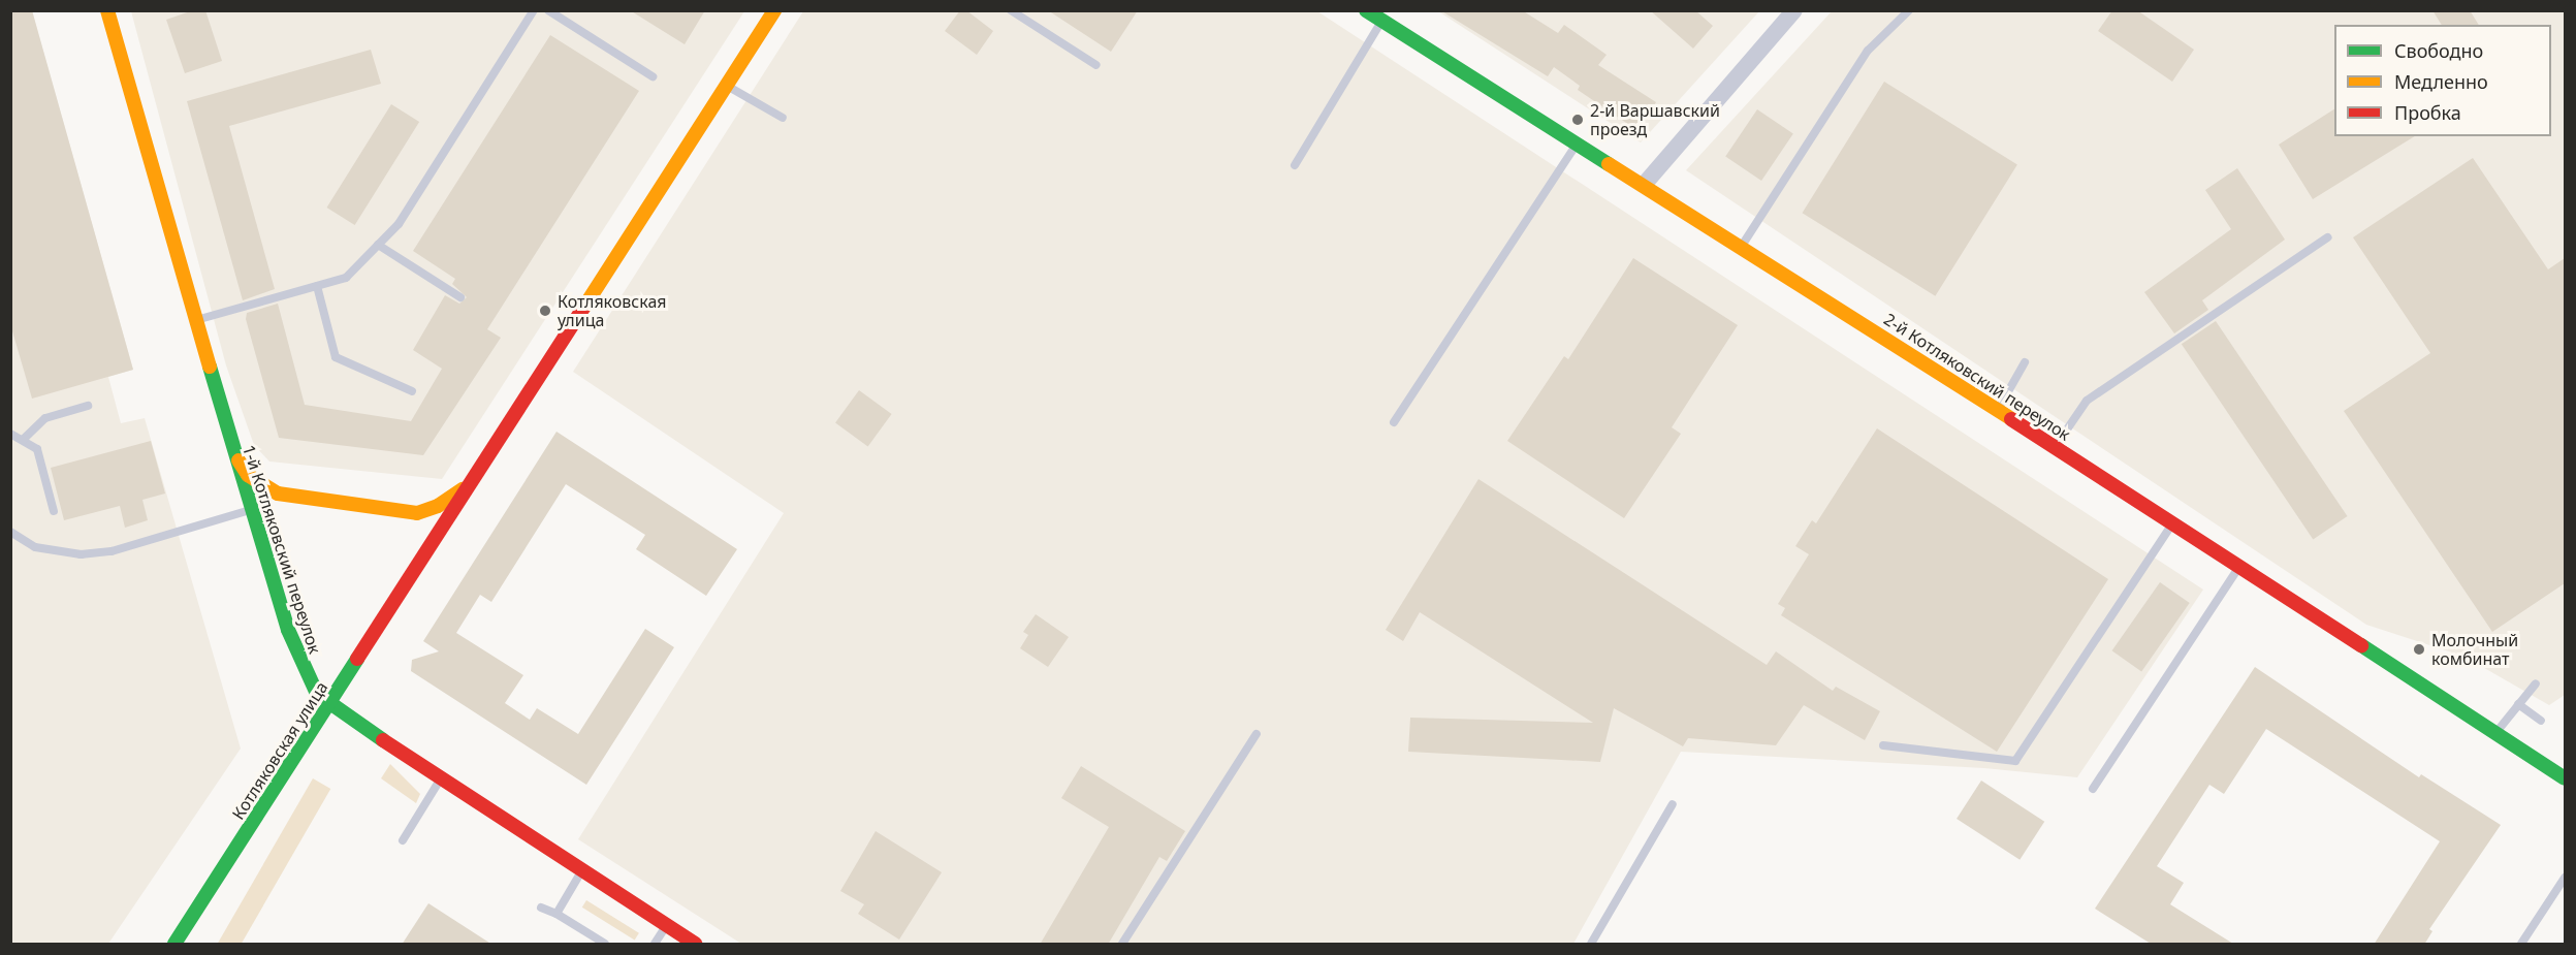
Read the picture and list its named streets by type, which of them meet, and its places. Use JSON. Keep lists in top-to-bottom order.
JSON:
{
  "streets": {
    "street": ["2-й Котляковский переулок", "1-й Котляковский переулок", "Котляковская улица"]
  },
  "crossings": [
    ["1-й Котляковский переулок", "Котляковская улица"]
  ],
  "places": ["2-й Варшавский проезд", "Котляковская улица", "Молочный комбинат"],
  "legend": ["Свободно", "Медленно", "Пробка"]
}
